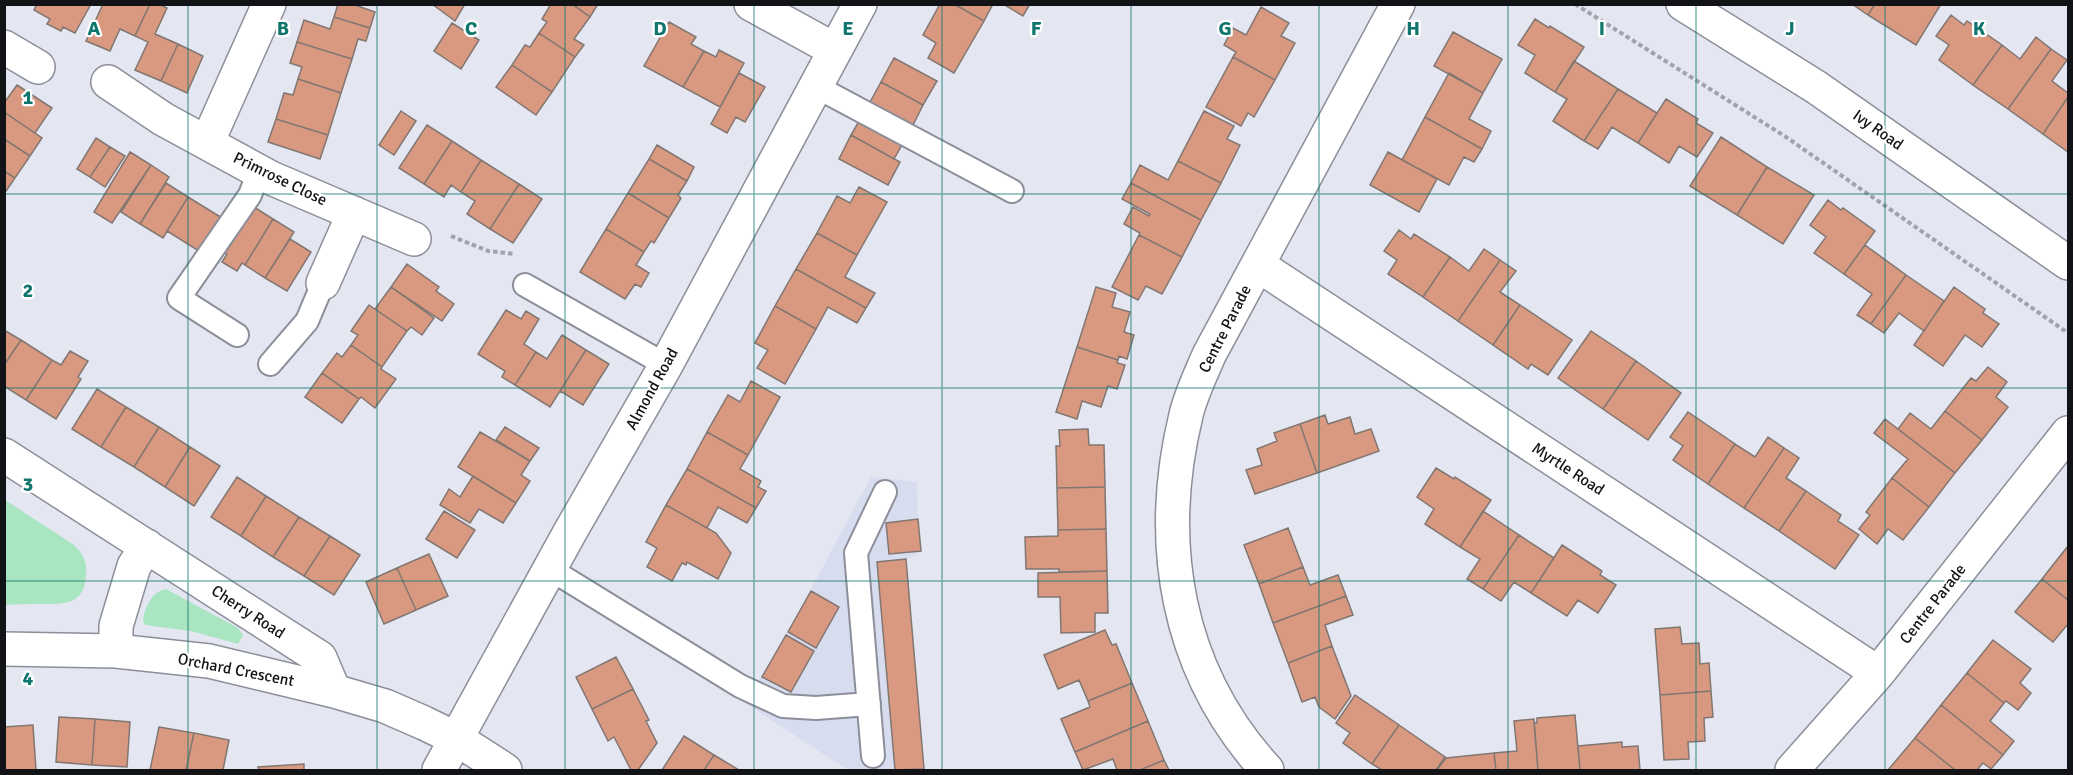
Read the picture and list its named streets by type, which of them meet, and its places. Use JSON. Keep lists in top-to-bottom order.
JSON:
{
  "streets": {
    "street": [
      "Ivy Road",
      "Primrose Close",
      "Centre Parade",
      "Almond Road",
      "Myrtle Road",
      "Cherry Road",
      "Orchard Crescent"
    ]
  },
  "crossings": [
    ["Centre Parade", "Myrtle Road"],
    ["Almond Road", "Orchard Crescent"],
    ["Cherry Road", "Orchard Crescent"]
  ],
  "grid": {
    "columns": [
      "A",
      "B",
      "C",
      "D",
      "E",
      "F",
      "G",
      "H",
      "I",
      "J",
      "K"
    ],
    "rows": [
      "1",
      "2",
      "3",
      "4"
    ]
  }
}
